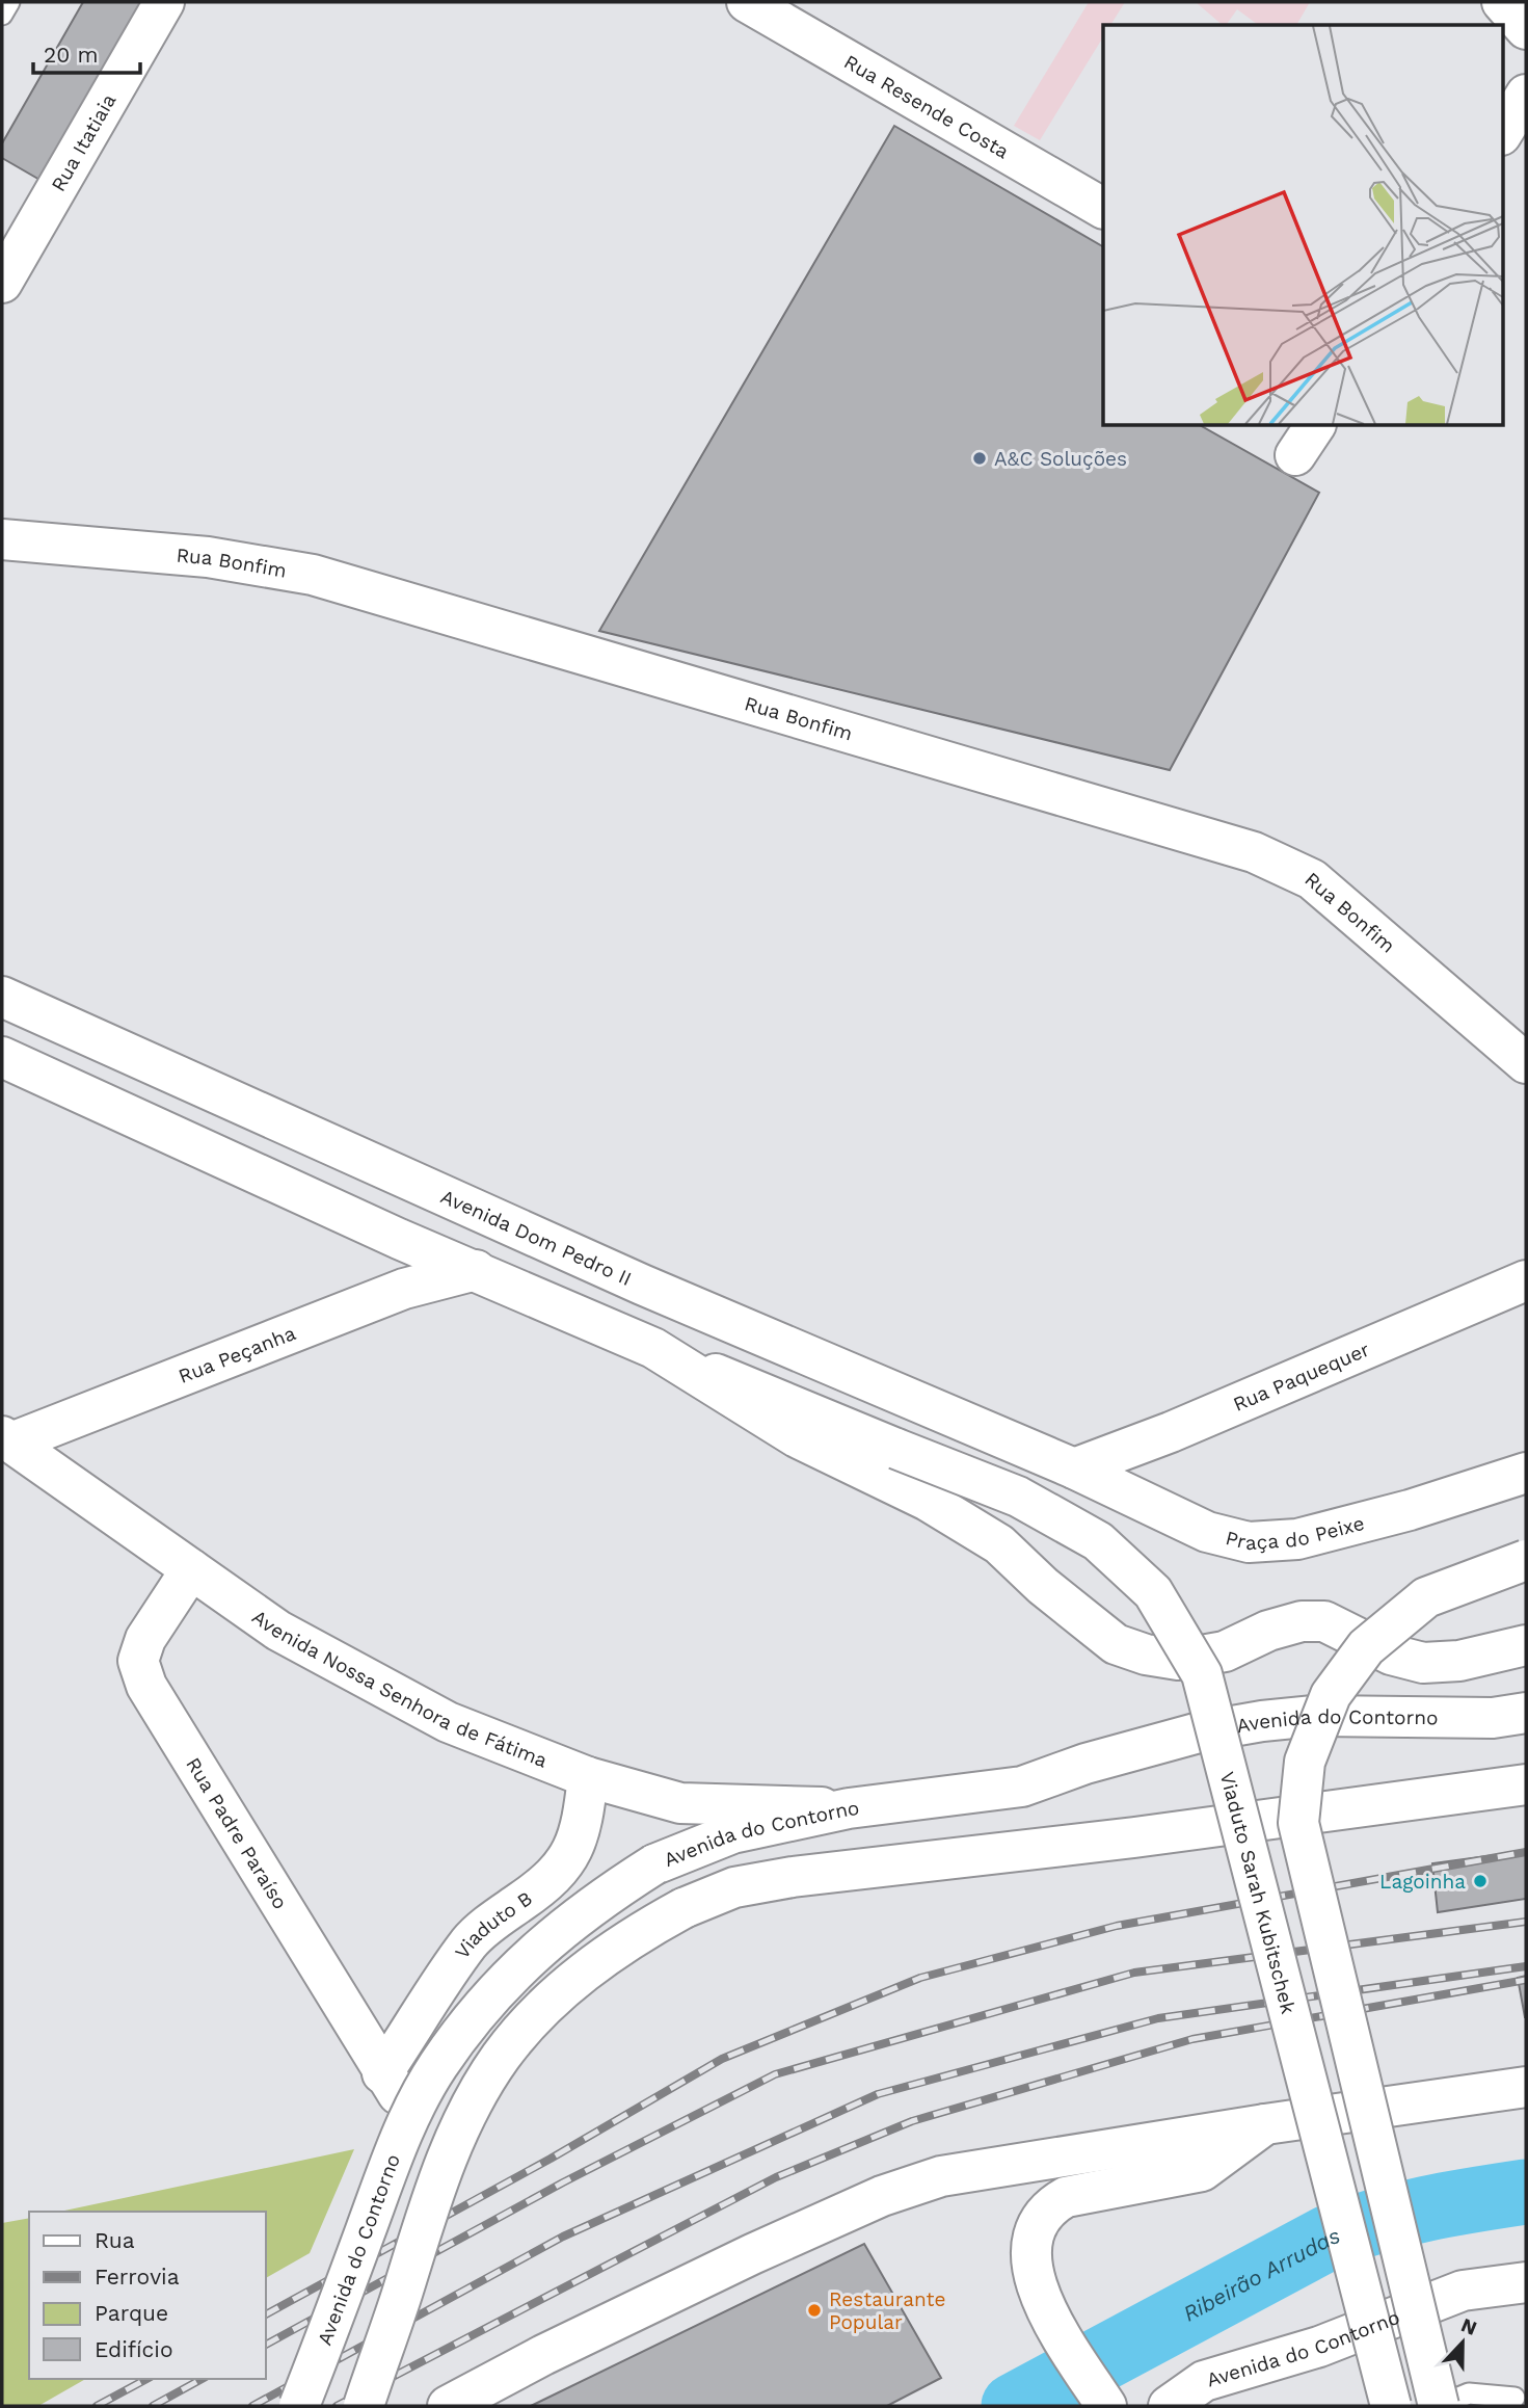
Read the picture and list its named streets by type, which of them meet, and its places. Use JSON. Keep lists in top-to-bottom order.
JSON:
{
  "streets": {
    "main road": [
      "Rua Resende Costa",
      "Rua Itatiaia",
      "Rua Bonfim",
      "Avenida Dom Pedro II",
      "Rua Peçanha",
      "Rua Paquequer",
      "Praça do Peixe",
      "Avenida Nossa Senhora de Fátima",
      "Avenida do Contorno",
      "Rua Padre Paraíso",
      "Viaduto Sarah Kubitschek",
      "Viaduto B"
    ]
  },
  "crossings": [
    ["Avenida Dom Pedro II", "Rua Paquequer"],
    ["Avenida Dom Pedro II", "Praça do Peixe"],
    ["Rua Peçanha", "Avenida Nossa Senhora de Fátima"],
    ["Rua Paquequer", "Praça do Peixe"],
    ["Avenida Nossa Senhora de Fátima", "Avenida do Contorno"],
    ["Avenida Nossa Senhora de Fátima", "Rua Padre Paraíso"],
    ["Avenida Nossa Senhora de Fátima", "Viaduto B"],
    ["Rua Padre Paraíso", "Viaduto B"]
  ],
  "water": ["Ribeirão Arrudas"],
  "places": ["A&C Soluções", "Lagoinha", "Restaurante Popular"],
  "legend": [
    "Rua",
    "Ferrovia",
    "Parque",
    "Edifício"
  ],
  "scale_bar": "20 m",
  "north": "top"
}
